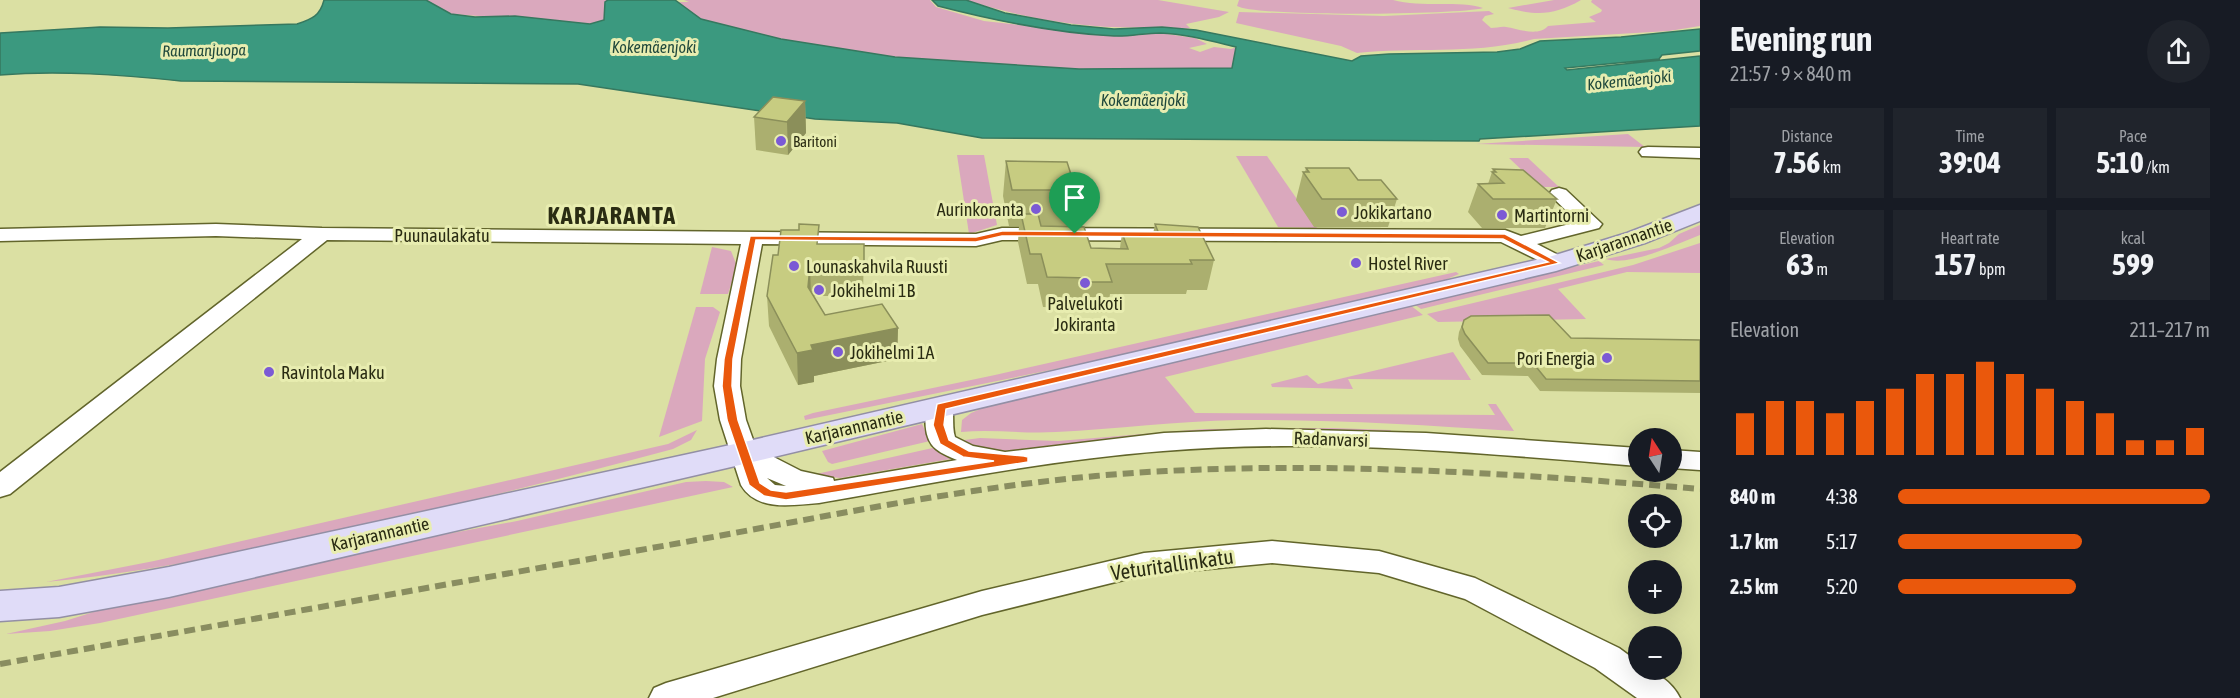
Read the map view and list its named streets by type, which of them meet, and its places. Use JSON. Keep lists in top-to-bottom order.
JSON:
{
  "streets": {
    "main road": ["Karjarannantie"],
    "street": ["Puunaulakatu", "Radanvarsi", "Veturitallinkatu"]
  },
  "crossings": [
    ["Karjarannantie", "Radanvarsi"]
  ],
  "districts": ["KARJARANTA"],
  "water": ["Kokemäenjoki", "Raumanjuopa"],
  "places": [
    "Baritoni",
    "Aurinkoranta",
    "Jokikartano",
    "Martintorni",
    "Hostel River",
    "Lounaskahvila Ruusti",
    "Palvelukoti Jokiranta",
    "Jokihelmi 1B",
    "Jokihelmi 1A",
    "Pori Energia",
    "Ravintola Maku"
  ],
  "north": "top",
  "page": {
    "heading": ["Evening run", "21:57 · 9 × 840 m"],
    "stats": [
      ["Distance", "7.56 km"],
      ["Time", "39:04"],
      ["Pace", "5:10 /km"],
      ["Elevation", "63 m"],
      ["Heart rate", "157 bpm"],
      ["kcal", "599"]
    ],
    "chart": ["Elevation", "211–217 m"],
    "map_buttons": ["+", "−"],
    "list": [
      {
        "name": "840 m",
        "note": "4:38"
      },
      {
        "name": "1.7 km",
        "note": "5:17"
      },
      {
        "name": "2.5 km",
        "note": "5:20"
      }
    ]
  }
}
